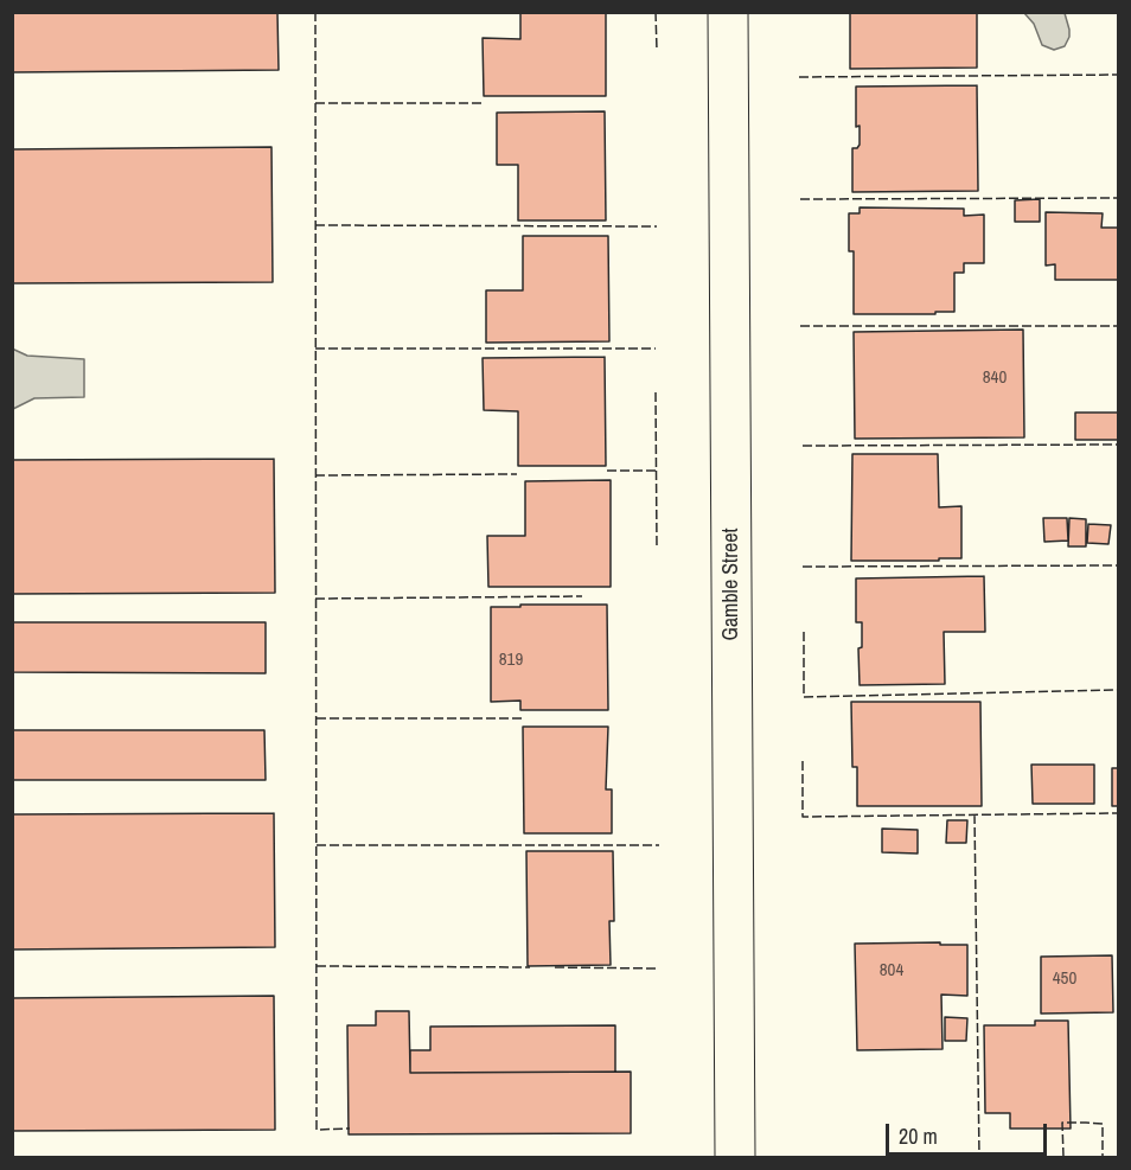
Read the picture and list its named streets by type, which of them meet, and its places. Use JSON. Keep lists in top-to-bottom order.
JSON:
{
  "streets": {
    "street": ["Gamble Street"]
  },
  "house_numbers": [
    "840",
    "819",
    "804",
    "450"
  ],
  "scale_bar": "20 m"
}
